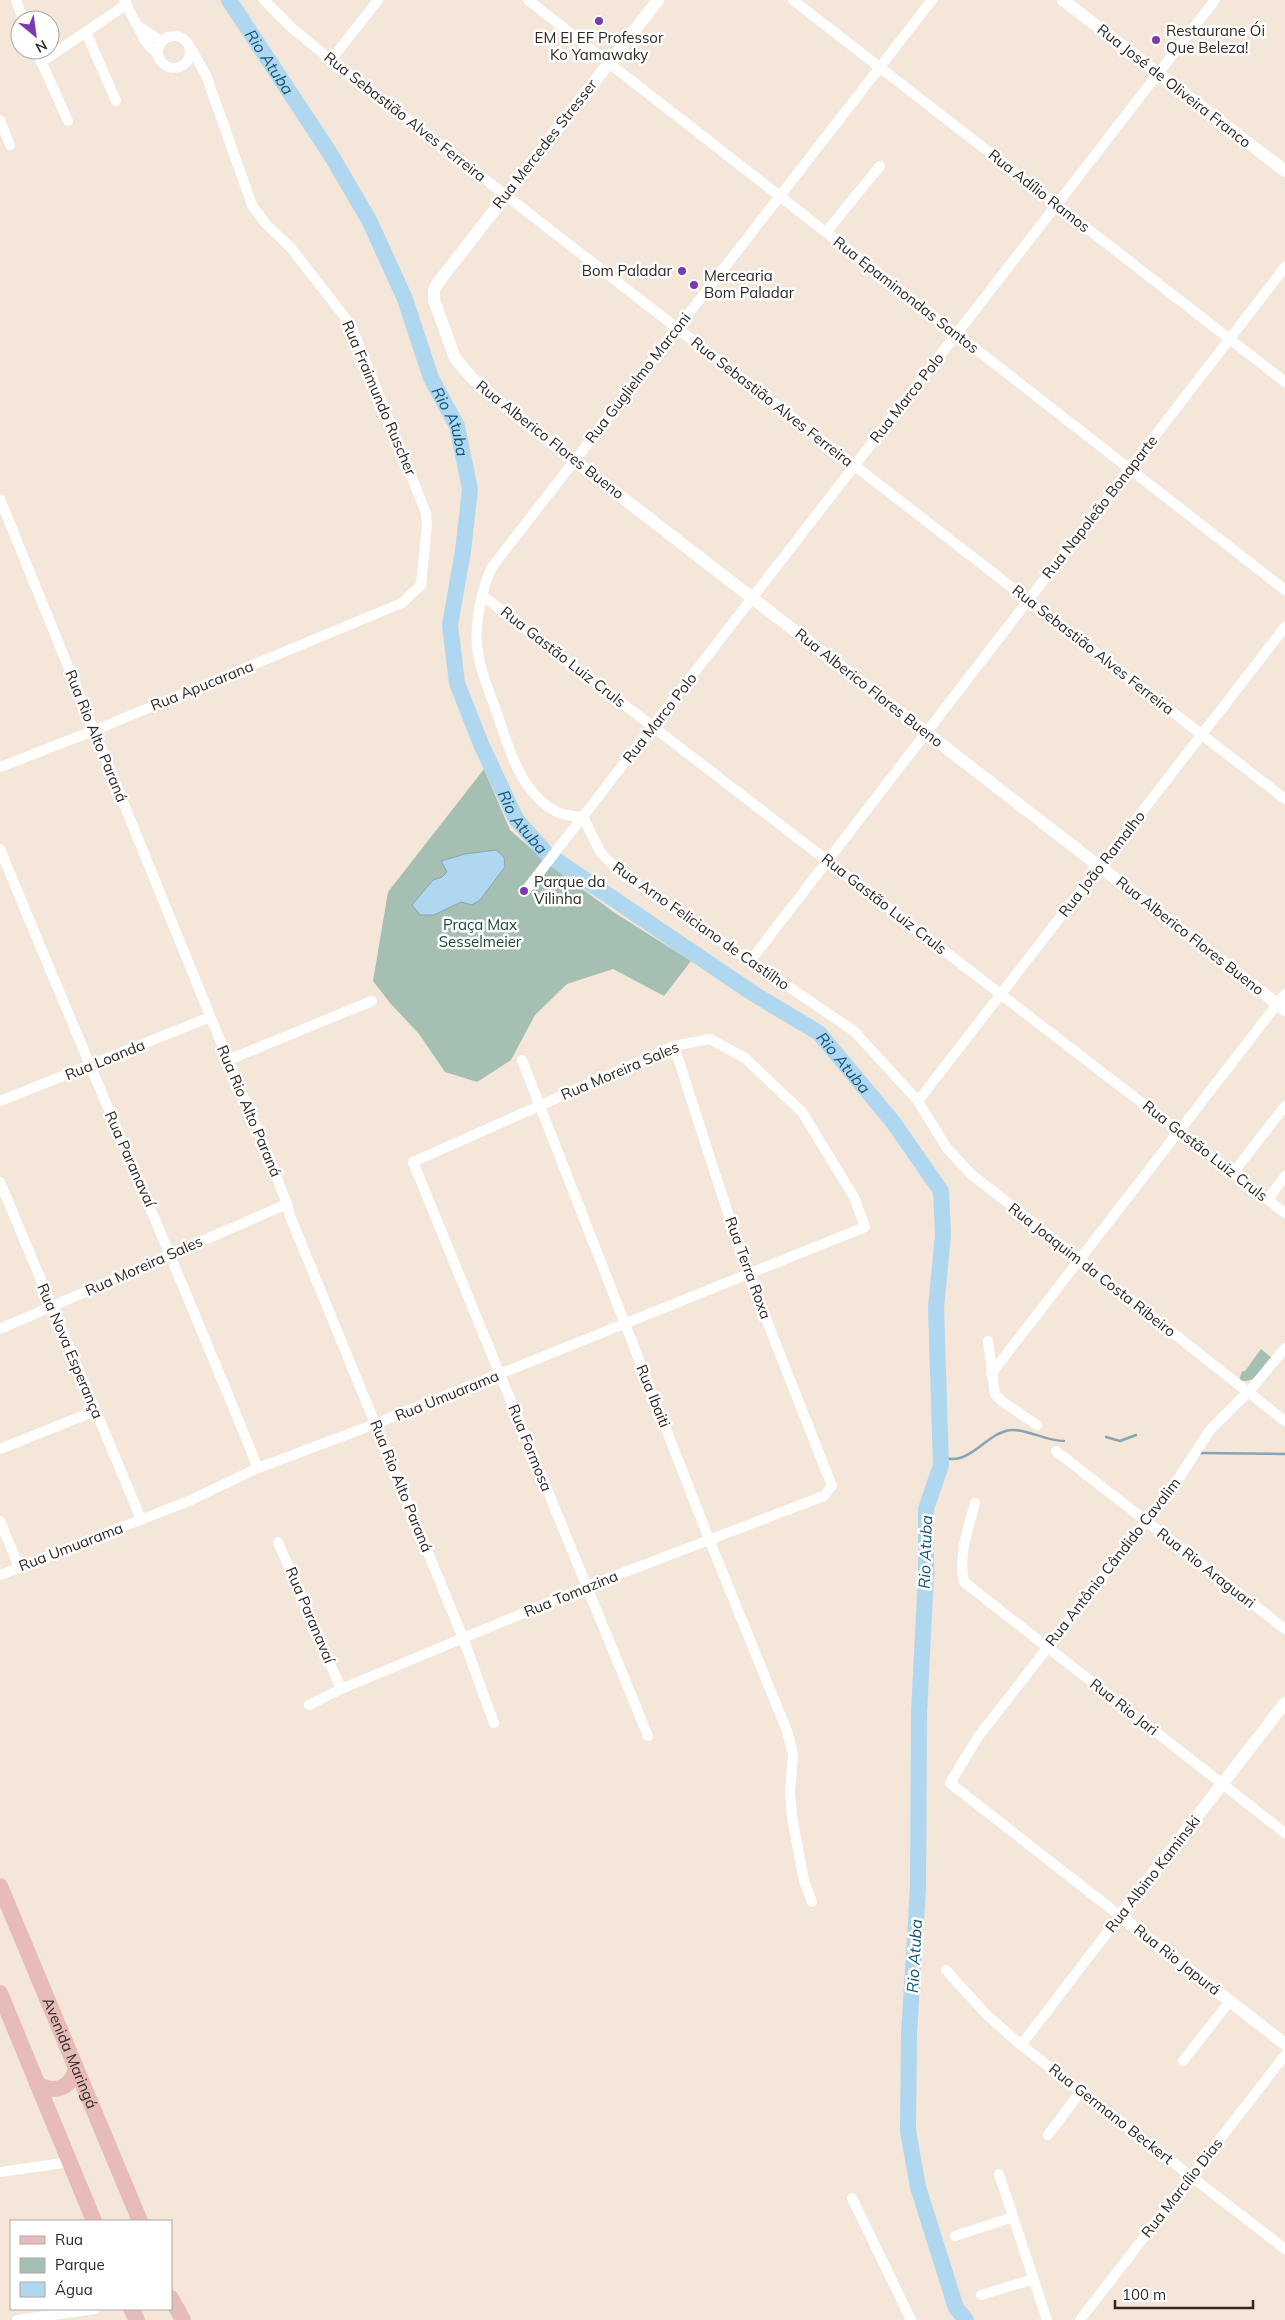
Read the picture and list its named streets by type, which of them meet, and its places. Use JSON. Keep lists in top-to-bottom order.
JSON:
{
  "streets": {
    "main road": ["Avenida Maringá"],
    "street": [
      "Rua José de Oliveira Franco",
      "Rua Sebastião Alves Ferreira",
      "Rua Mercedes Stresser",
      "Rua Adílio Ramos",
      "Rua Epaminondas Santos",
      "Rua Guglielmo Marconi",
      "Rua Fraimundo Ruscher",
      "Rua Marco Polo",
      "Rua Alberico Flores Bueno",
      "Rua Napoleão Bonaparte",
      "Rua Gastão Luiz Cruls",
      "Rua Apucarana",
      "Rua Rio Alto Paraná",
      "Rua João Ramalho",
      "Rua Arno Feliciano de Castilho",
      "Rua Loanda",
      "Rua Moreira Sales",
      "Rua Paranavaí",
      "Rua Terra Roxa",
      "Rua Joaquim da Costa Ribeiro",
      "Rua Nova Esperança",
      "Rua Umuarama",
      "Rua Ibaiti",
      "Rua Formosa",
      "Rua Antônio Cândido Cavalim",
      "Rua Rio Araguari",
      "Rua Tomazina",
      "Rua Rio Jari",
      "Rua Albino Kaminski",
      "Rua Rio Japurá",
      "Rua Germano Beckert",
      "Rua Marcílio Dias"
    ]
  },
  "crossings": [
    ["Rua José de Oliveira Franco", "Rua Marco Polo"],
    ["Rua Sebastião Alves Ferreira", "Rua Mercedes Stresser"],
    ["Rua Sebastião Alves Ferreira", "Rua Guglielmo Marconi"],
    ["Rua Sebastião Alves Ferreira", "Rua Marco Polo"],
    ["Rua Sebastião Alves Ferreira", "Rua Napoleão Bonaparte"],
    ["Rua Sebastião Alves Ferreira", "Rua João Ramalho"],
    ["Rua Mercedes Stresser", "Rua Epaminondas Santos"],
    ["Rua Mercedes Stresser", "Rua Alberico Flores Bueno"],
    ["Rua Adílio Ramos", "Rua Guglielmo Marconi"],
    ["Rua Adílio Ramos", "Rua Marco Polo"],
    ["Rua Adílio Ramos", "Rua Napoleão Bonaparte"],
    ["Rua Epaminondas Santos", "Rua Guglielmo Marconi"],
    ["Rua Epaminondas Santos", "Rua Marco Polo"],
    ["Rua Epaminondas Santos", "Rua Napoleão Bonaparte"],
    ["Rua Guglielmo Marconi", "Rua Alberico Flores Bueno"],
    ["Rua Guglielmo Marconi", "Rua Gastão Luiz Cruls"],
    ["Rua Fraimundo Ruscher", "Rua Apucarana"],
    ["Rua Marco Polo", "Rua Alberico Flores Bueno"],
    ["Rua Marco Polo", "Rua Gastão Luiz Cruls"],
    ["Rua Marco Polo", "Rua Arno Feliciano de Castilho"],
    ["Rua Alberico Flores Bueno", "Rua Napoleão Bonaparte"],
    ["Rua Alberico Flores Bueno", "Rua João Ramalho"],
    ["Rua Napoleão Bonaparte", "Rua Gastão Luiz Cruls"],
    ["Rua Napoleão Bonaparte", "Rua Arno Feliciano de Castilho"],
    ["Rua Gastão Luiz Cruls", "Rua João Ramalho"],
    ["Rua Apucarana", "Rua Rio Alto Paraná"],
    ["Rua Rio Alto Paraná", "Rua Loanda"],
    ["Rua Rio Alto Paraná", "Rua Moreira Sales"],
    ["Rua Rio Alto Paraná", "Rua Umuarama"],
    ["Rua Rio Alto Paraná", "Rua Tomazina"],
    ["Rua João Ramalho", "Rua Arno Feliciano de Castilho"],
    ["Rua João Ramalho", "Rua Joaquim da Costa Ribeiro"],
    ["Rua Arno Feliciano de Castilho", "Rua Joaquim da Costa Ribeiro"],
    ["Rua Loanda", "Rua Paranavaí"],
    ["Rua Moreira Sales", "Rua Paranavaí"],
    ["Rua Moreira Sales", "Rua Terra Roxa"],
    ["Rua Moreira Sales", "Rua Nova Esperança"],
    ["Rua Moreira Sales", "Rua Umuarama"],
    ["Rua Moreira Sales", "Rua Ibaiti"],
    ["Rua Moreira Sales", "Rua Formosa"],
    ["Rua Paranavaí", "Rua Umuarama"],
    ["Rua Paranavaí", "Rua Tomazina"],
    ["Rua Terra Roxa", "Rua Umuarama"],
    ["Rua Terra Roxa", "Rua Tomazina"],
    ["Rua Joaquim da Costa Ribeiro", "Rua Antônio Cândido Cavalim"],
    ["Rua Nova Esperança", "Rua Umuarama"],
    ["Rua Umuarama", "Rua Ibaiti"],
    ["Rua Umuarama", "Rua Formosa"],
    ["Rua Ibaiti", "Rua Tomazina"],
    ["Rua Formosa", "Rua Tomazina"],
    ["Rua Antônio Cândido Cavalim", "Rua Rio Araguari"],
    ["Rua Antônio Cândido Cavalim", "Rua Rio Jari"],
    ["Rua Antônio Cândido Cavalim", "Rua Rio Japurá"],
    ["Rua Rio Jari", "Rua Albino Kaminski"],
    ["Rua Albino Kaminski", "Rua Rio Japurá"],
    ["Rua Albino Kaminski", "Rua Germano Beckert"],
    ["Rua Germano Beckert", "Rua Marcílio Dias"]
  ],
  "water": ["Rio Atuba"],
  "parks": ["Praça Max Sesselmeier"],
  "places": [
    "EM EI EF Professor Ko Yamawaky",
    "Restaurane Ói Que Beleza!",
    "Bom Paladar",
    "Mercearia Bom Paladar",
    "Parque da Vilinha"
  ],
  "legend": ["Rua", "Parque", "Água"],
  "scale_bar": "100 m",
  "north": "bottom right"
}
